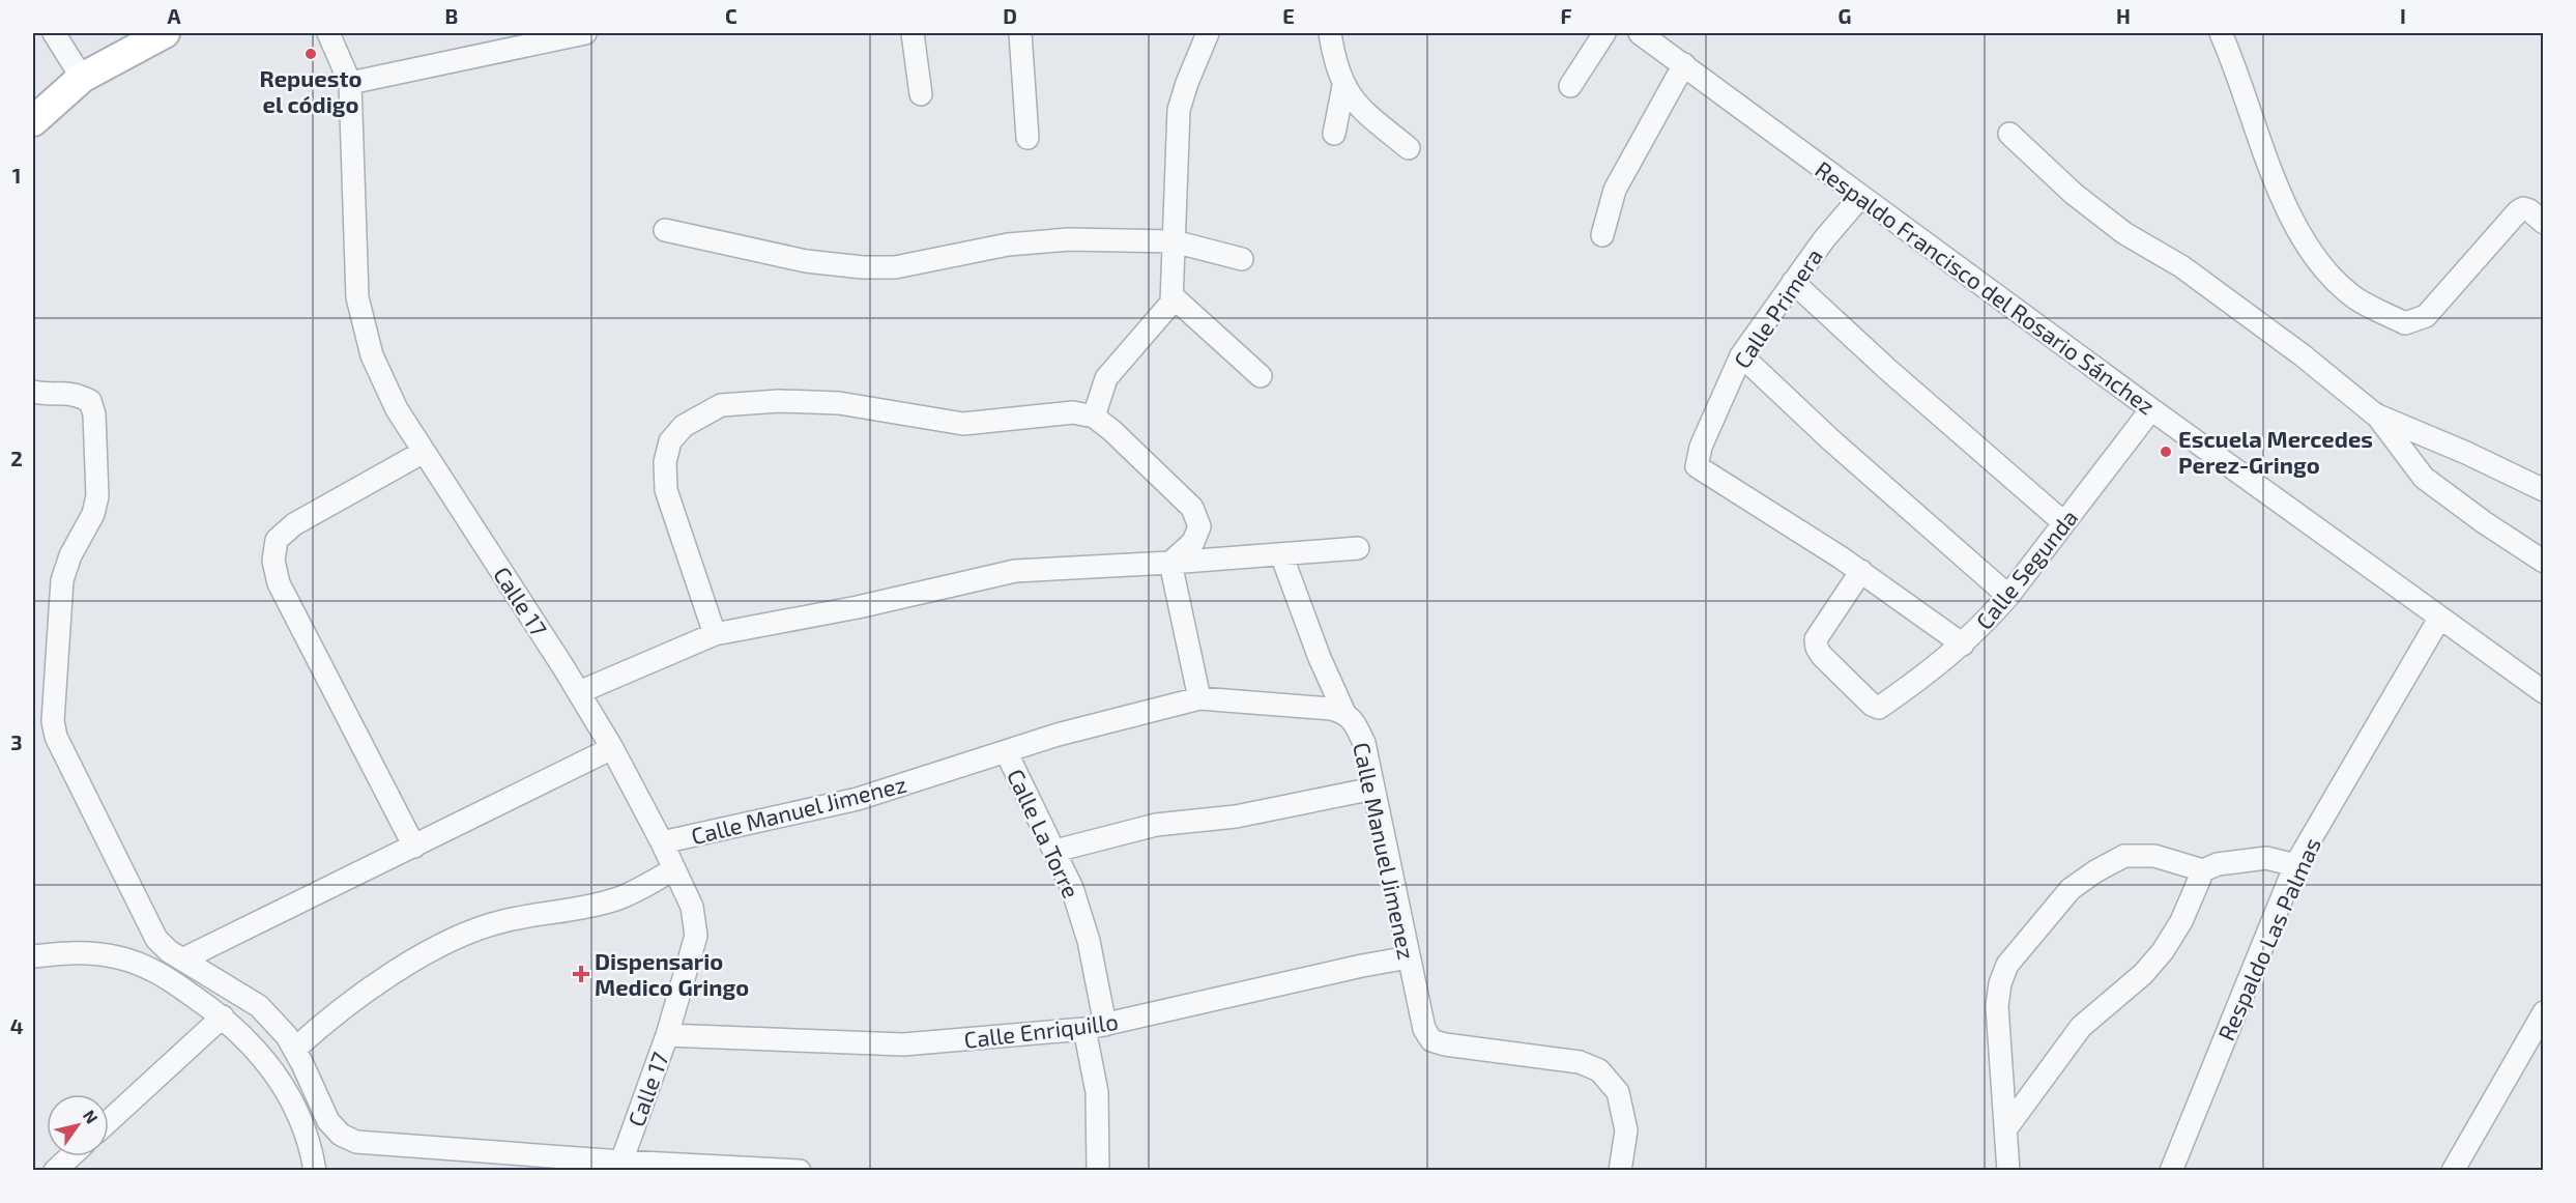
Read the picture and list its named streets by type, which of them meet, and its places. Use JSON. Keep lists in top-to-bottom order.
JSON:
{
  "streets": {
    "street": [
      "Respaldo Francisco del Rosario Sánchez",
      "Calle Primera",
      "Calle Segunda",
      "Calle 17",
      "Calle Manuel Jimenez",
      "Calle La Torre",
      "Respaldo Las Palmas",
      "Calle Enriquillo"
    ]
  },
  "crossings": [
    ["Respaldo Francisco del Rosario Sánchez", "Calle Primera"],
    ["Respaldo Francisco del Rosario Sánchez", "Calle Segunda"],
    ["Respaldo Francisco del Rosario Sánchez", "Respaldo Las Palmas"],
    ["Calle Primera", "Calle Segunda"],
    ["Calle 17", "Calle Manuel Jimenez"],
    ["Calle 17", "Calle Enriquillo"],
    ["Calle Manuel Jimenez", "Calle La Torre"],
    ["Calle Manuel Jimenez", "Calle Enriquillo"],
    ["Calle La Torre", "Calle Enriquillo"]
  ],
  "places": {
    "other": ["Repuesto el código", "Escuela Mercedes Perez-Gringo"],
    "health": ["Dispensario Medico Gringo"]
  },
  "north": "top right",
  "grid": {
    "columns": [
      "A",
      "B",
      "C",
      "D",
      "E",
      "F",
      "G",
      "H",
      "I"
    ],
    "rows": [
      "1",
      "2",
      "3",
      "4"
    ]
  }
}
